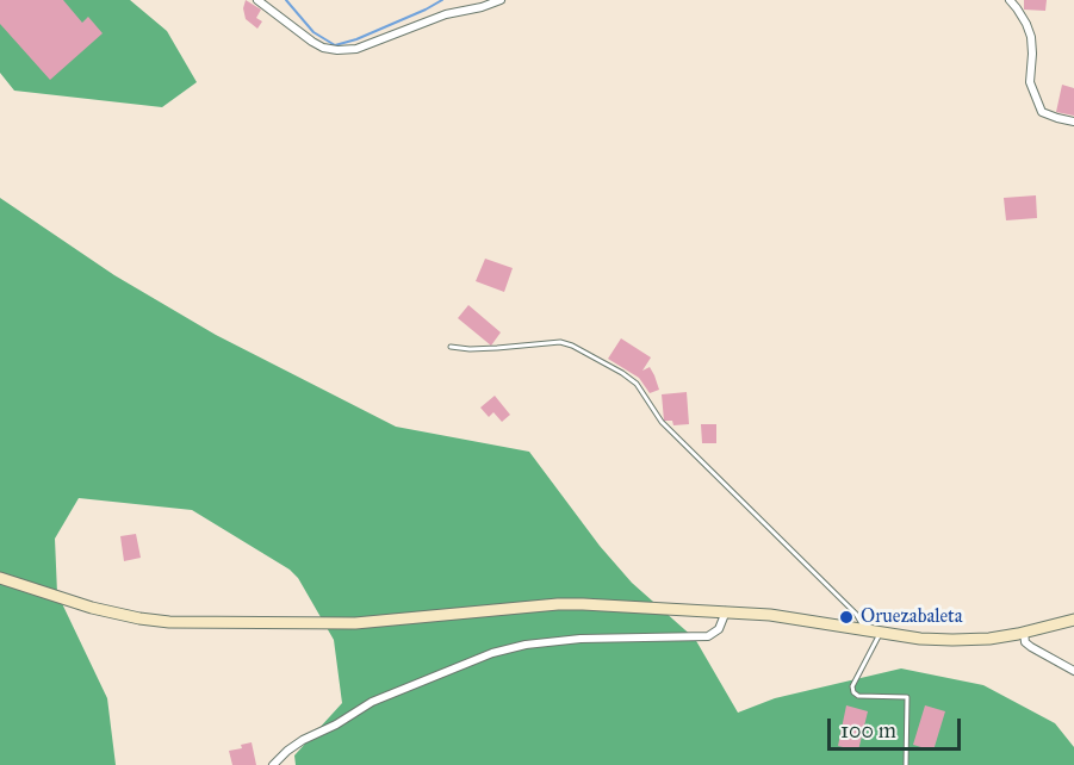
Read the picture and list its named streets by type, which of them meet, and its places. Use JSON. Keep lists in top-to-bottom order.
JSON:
{
  "places": ["Oruezabaleta"],
  "scale_bar": "100 m"
}
